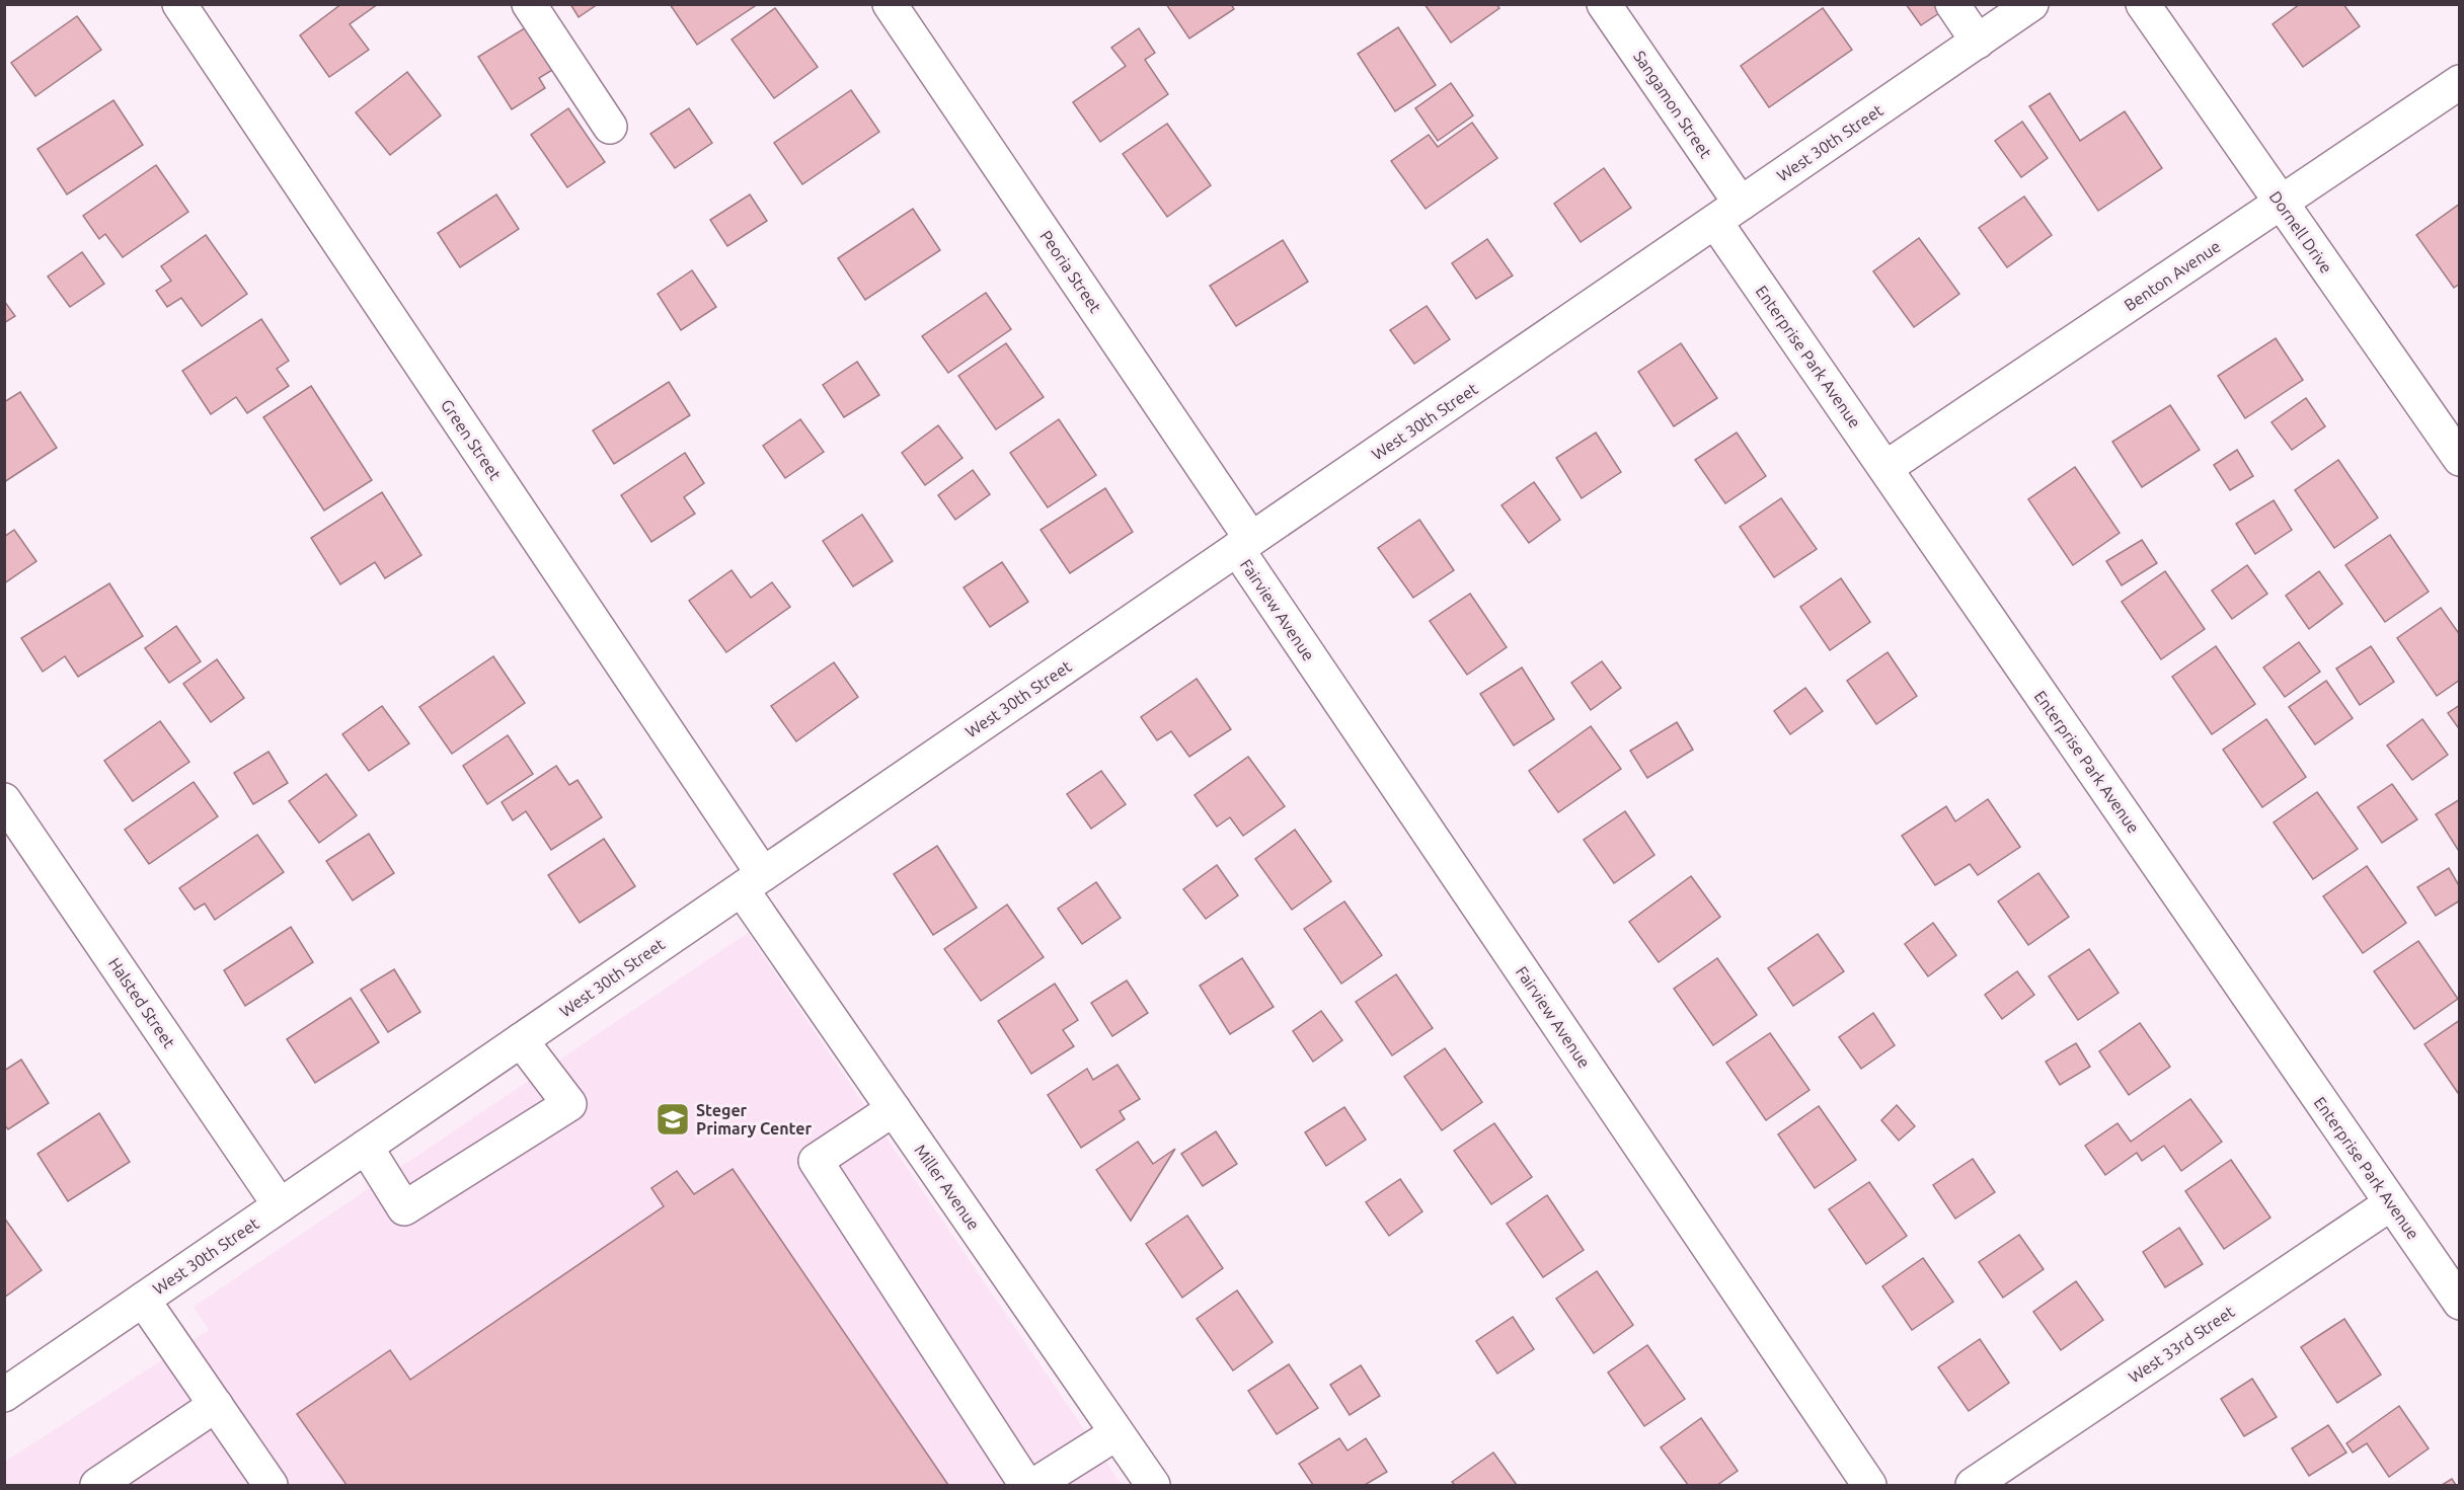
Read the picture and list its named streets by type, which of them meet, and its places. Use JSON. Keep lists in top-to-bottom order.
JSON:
{
  "streets": {
    "street": [
      "Sangamon Street",
      "West 30th Street",
      "Dornell Drive",
      "Peoria Street",
      "Benton Avenue",
      "Enterprise Park Avenue",
      "Green Street",
      "Fairview Avenue",
      "Halsted Street",
      "Miller Avenue",
      "West 33rd Street"
    ]
  },
  "crossings": [
    ["Sangamon Street", "West 30th Street"],
    ["Sangamon Street", "Enterprise Park Avenue"],
    ["West 30th Street", "Peoria Street"],
    ["West 30th Street", "Enterprise Park Avenue"],
    ["West 30th Street", "Green Street"],
    ["West 30th Street", "Fairview Avenue"],
    ["West 30th Street", "Halsted Street"],
    ["West 30th Street", "Miller Avenue"],
    ["Dornell Drive", "Benton Avenue"],
    ["Peoria Street", "Fairview Avenue"],
    ["Benton Avenue", "Enterprise Park Avenue"],
    ["Enterprise Park Avenue", "West 33rd Street"],
    ["Green Street", "Miller Avenue"]
  ],
  "places": {
    "school or university": ["Steger Primary Center"]
  }
}
